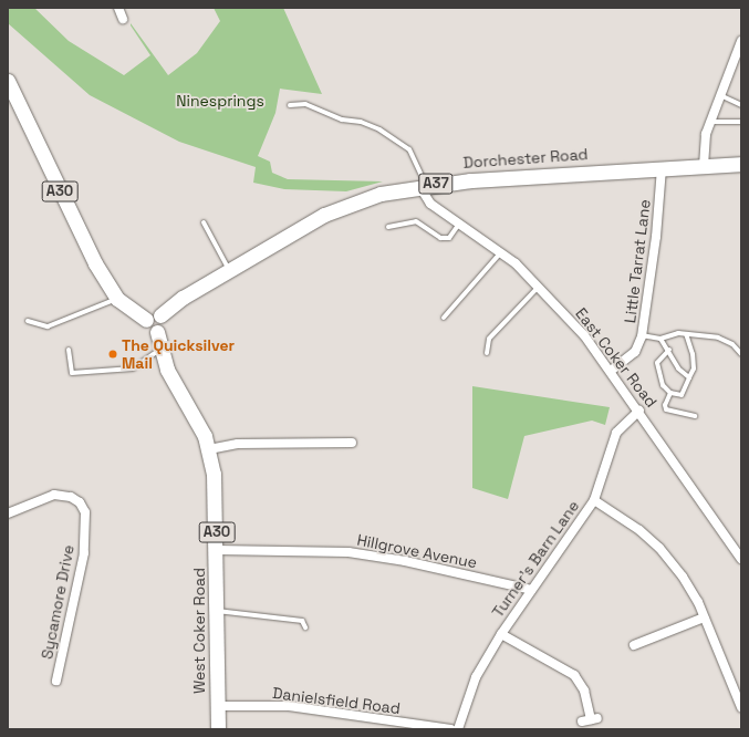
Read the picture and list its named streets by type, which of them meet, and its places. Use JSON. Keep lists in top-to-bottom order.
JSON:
{
  "streets": {
    "highway": [
      "Dorchester Road",
      "A37",
      "A30",
      "West Coker Road"
    ],
    "street": [
      "Little Tarrat Lane",
      "East Coker Road",
      "Hillgrove Avenue",
      "Turner's Barn Lane",
      "Sycamore Drive",
      "Danielsfield Road"
    ]
  },
  "crossings": [
    ["Dorchester Road", "A30"],
    ["Dorchester Road", "Little Tarrat Lane"],
    ["Dorchester Road", "East Coker Road"],
    ["Dorchester Road", "West Coker Road"],
    ["A30", "West Coker Road"],
    ["Little Tarrat Lane", "East Coker Road"],
    ["East Coker Road", "Turner's Barn Lane"],
    ["Hillgrove Avenue", "Turner's Barn Lane"],
    ["Hillgrove Avenue", "West Coker Road"],
    ["West Coker Road", "Danielsfield Road"]
  ],
  "parks": ["Ninesprings"],
  "places": ["The Quicksilver Mail"]
}
